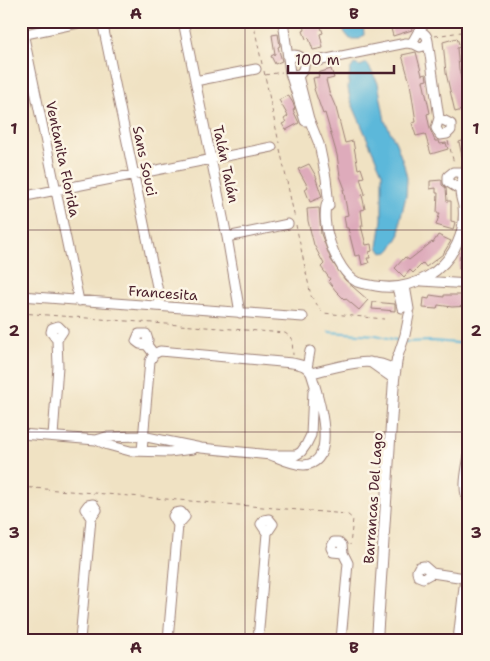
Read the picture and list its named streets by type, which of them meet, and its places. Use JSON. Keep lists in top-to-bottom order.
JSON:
{
  "streets": {
    "street": [
      "Ventanita Florida",
      "Sans Souci",
      "Talán Talán",
      "Francesita",
      "Barrancas Del Lago"
    ]
  },
  "crossings": [
    ["Ventanita Florida", "Francesita"],
    ["Sans Souci", "Francesita"],
    ["Talán Talán", "Francesita"]
  ],
  "scale_bar": "100 m",
  "grid": {
    "columns": ["A", "B"],
    "rows": ["1", "2", "3"]
  }
}
